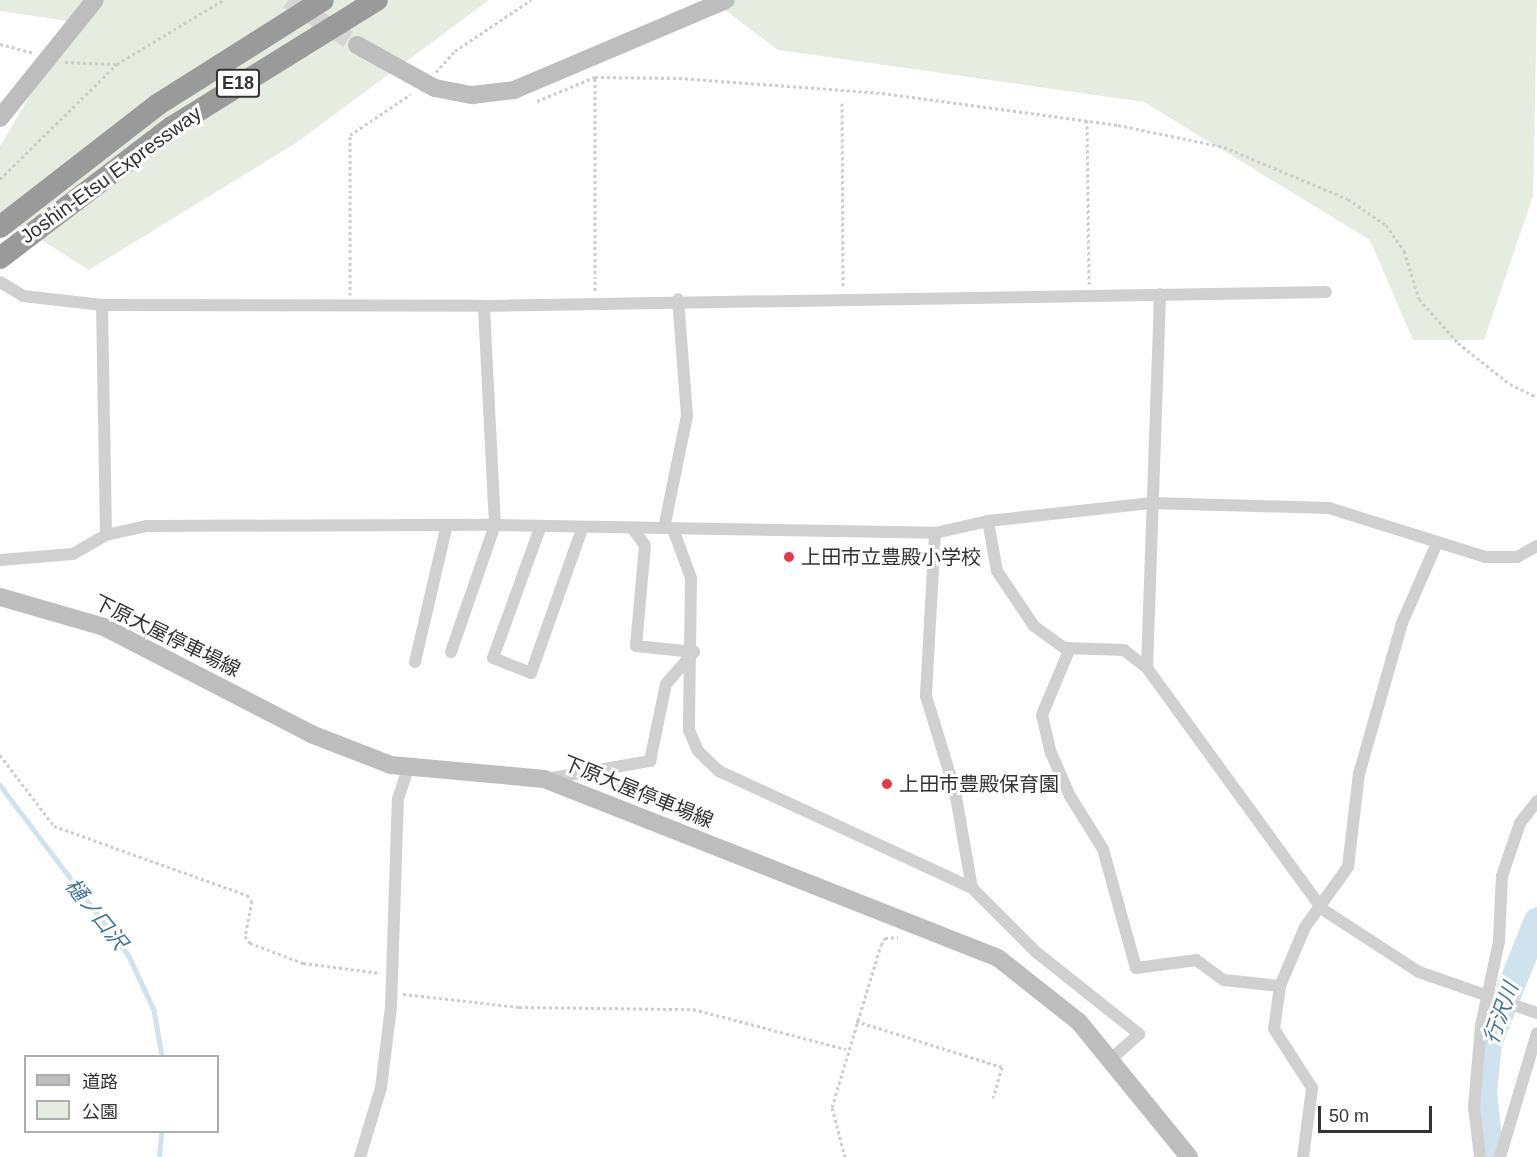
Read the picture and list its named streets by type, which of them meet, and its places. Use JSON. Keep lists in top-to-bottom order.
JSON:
{
  "streets": {
    "highway": ["E18", "Joshin-Etsu Expressway"],
    "main road": ["下原大屋停車場線"]
  },
  "water": ["樋ノ口沢", "行沢川"],
  "places": ["上田市立豊殿小学校", "上田市豊殿保育園"],
  "legend": ["道路", "公園"],
  "scale_bar": "50 m"
}
